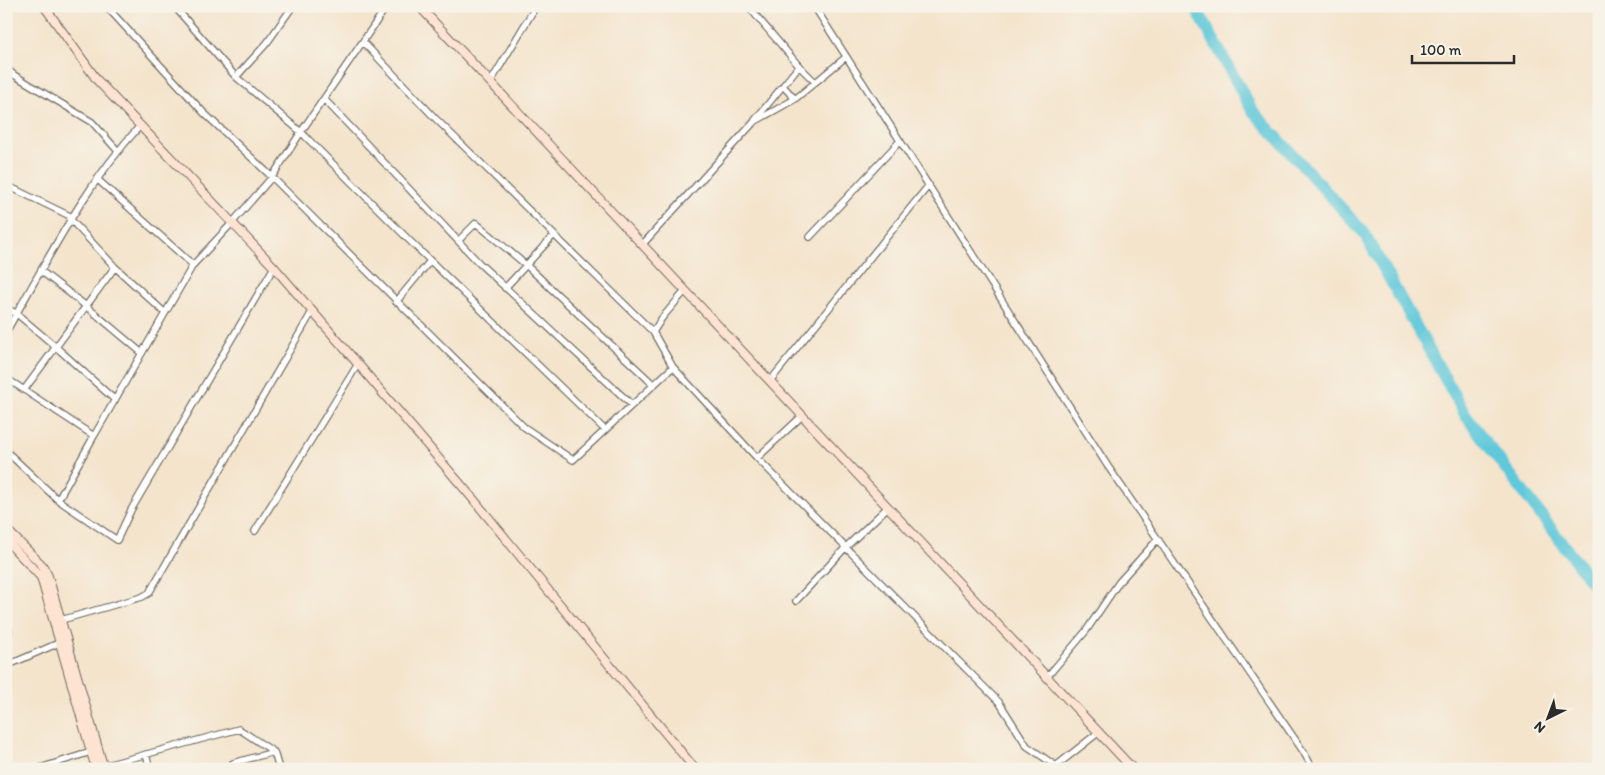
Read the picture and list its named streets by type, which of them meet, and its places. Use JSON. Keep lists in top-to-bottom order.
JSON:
{
  "scale_bar": "100 m",
  "north": "bottom left"
}
